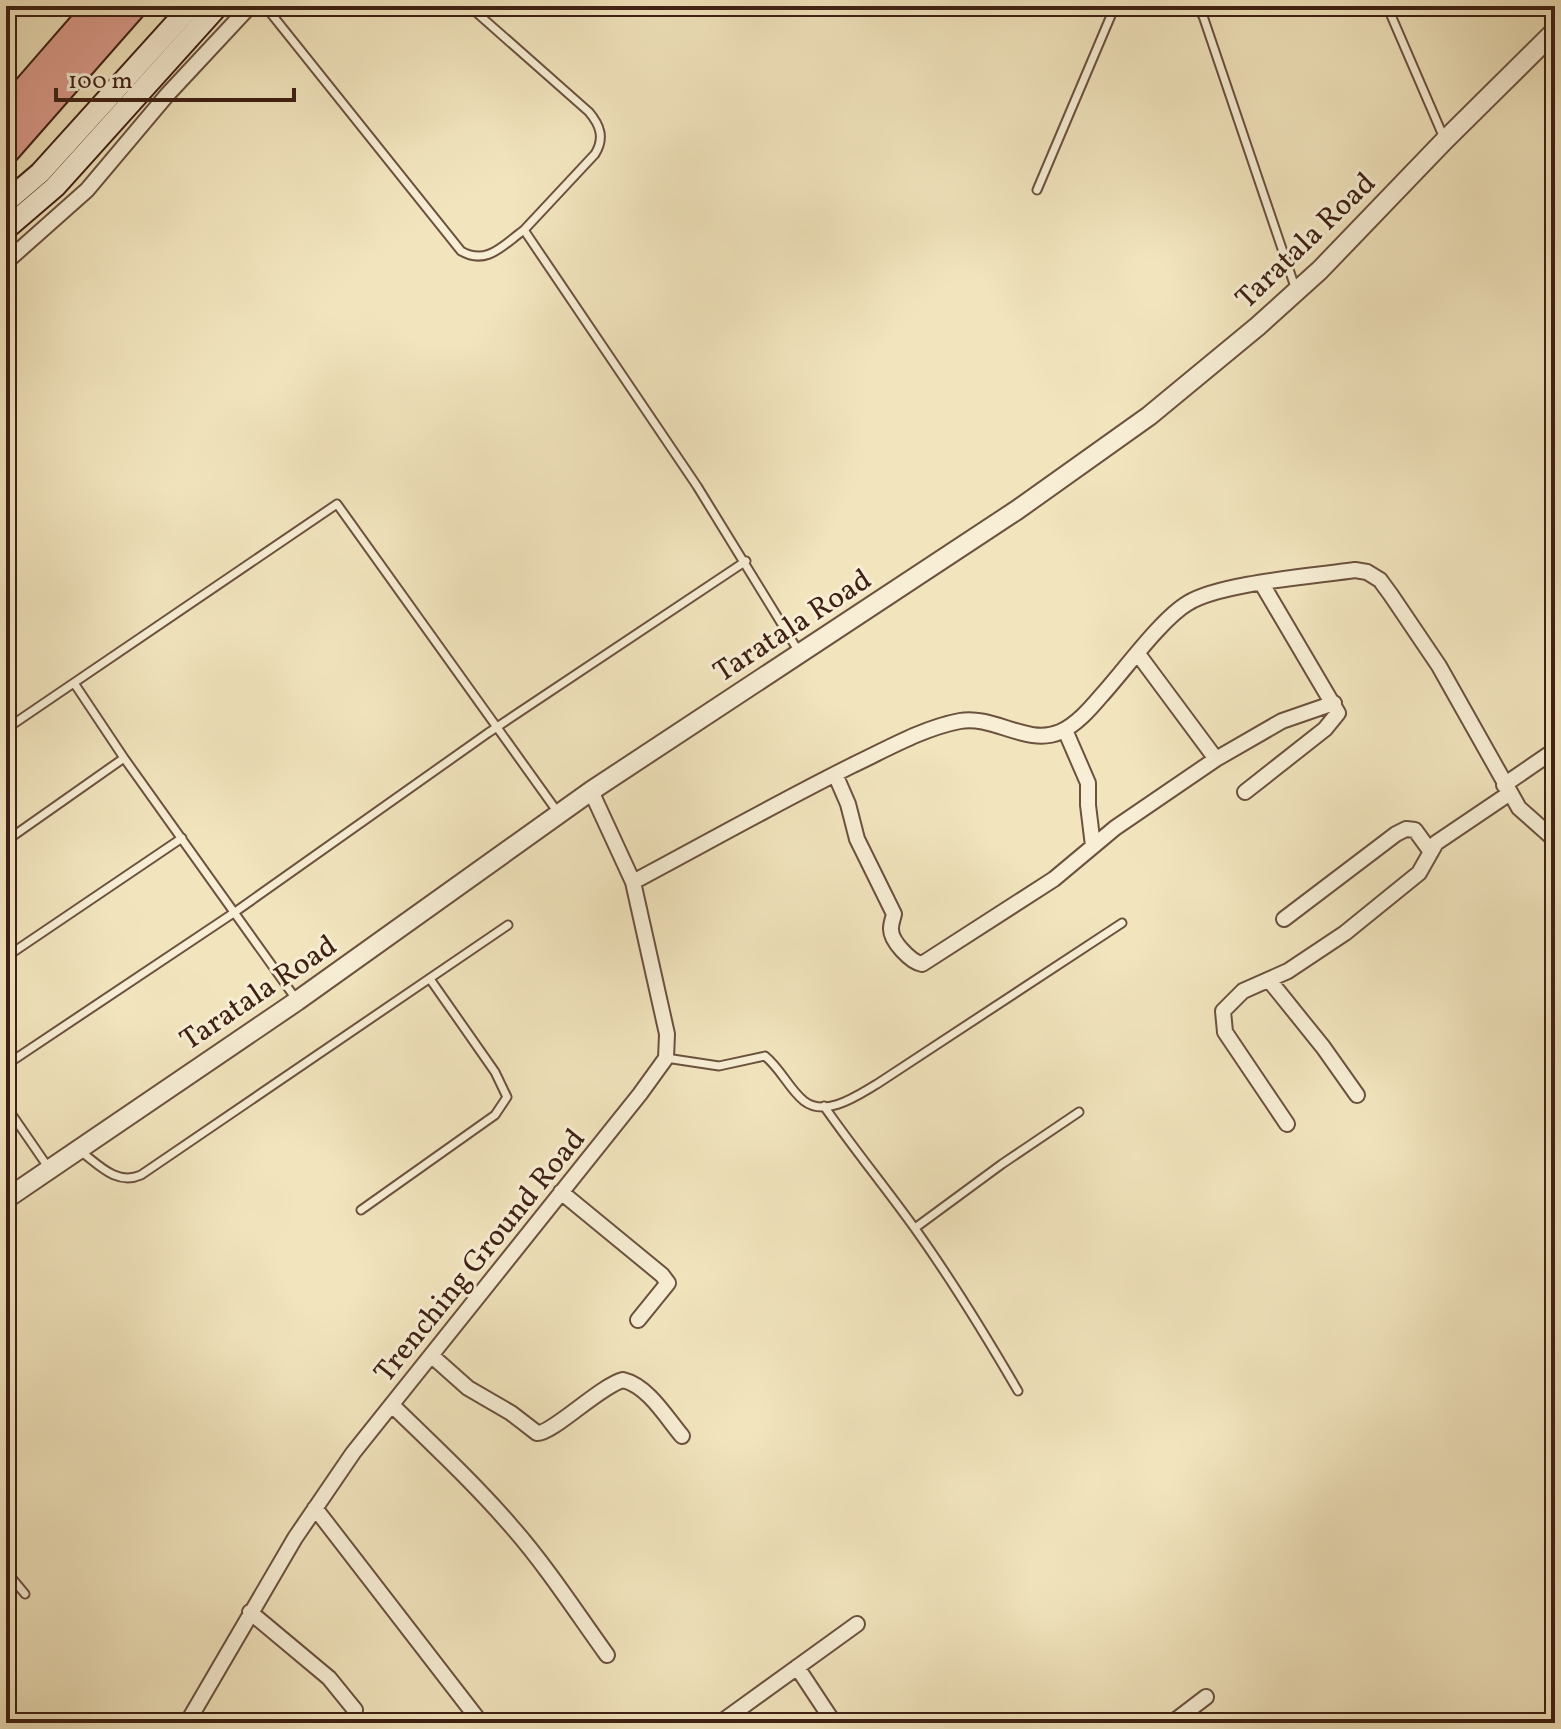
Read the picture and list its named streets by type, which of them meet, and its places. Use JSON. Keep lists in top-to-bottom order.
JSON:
{
  "streets": {
    "street": ["Taratala Road", "Trenching Ground Road"]
  },
  "scale_bar": "100 m"
}
